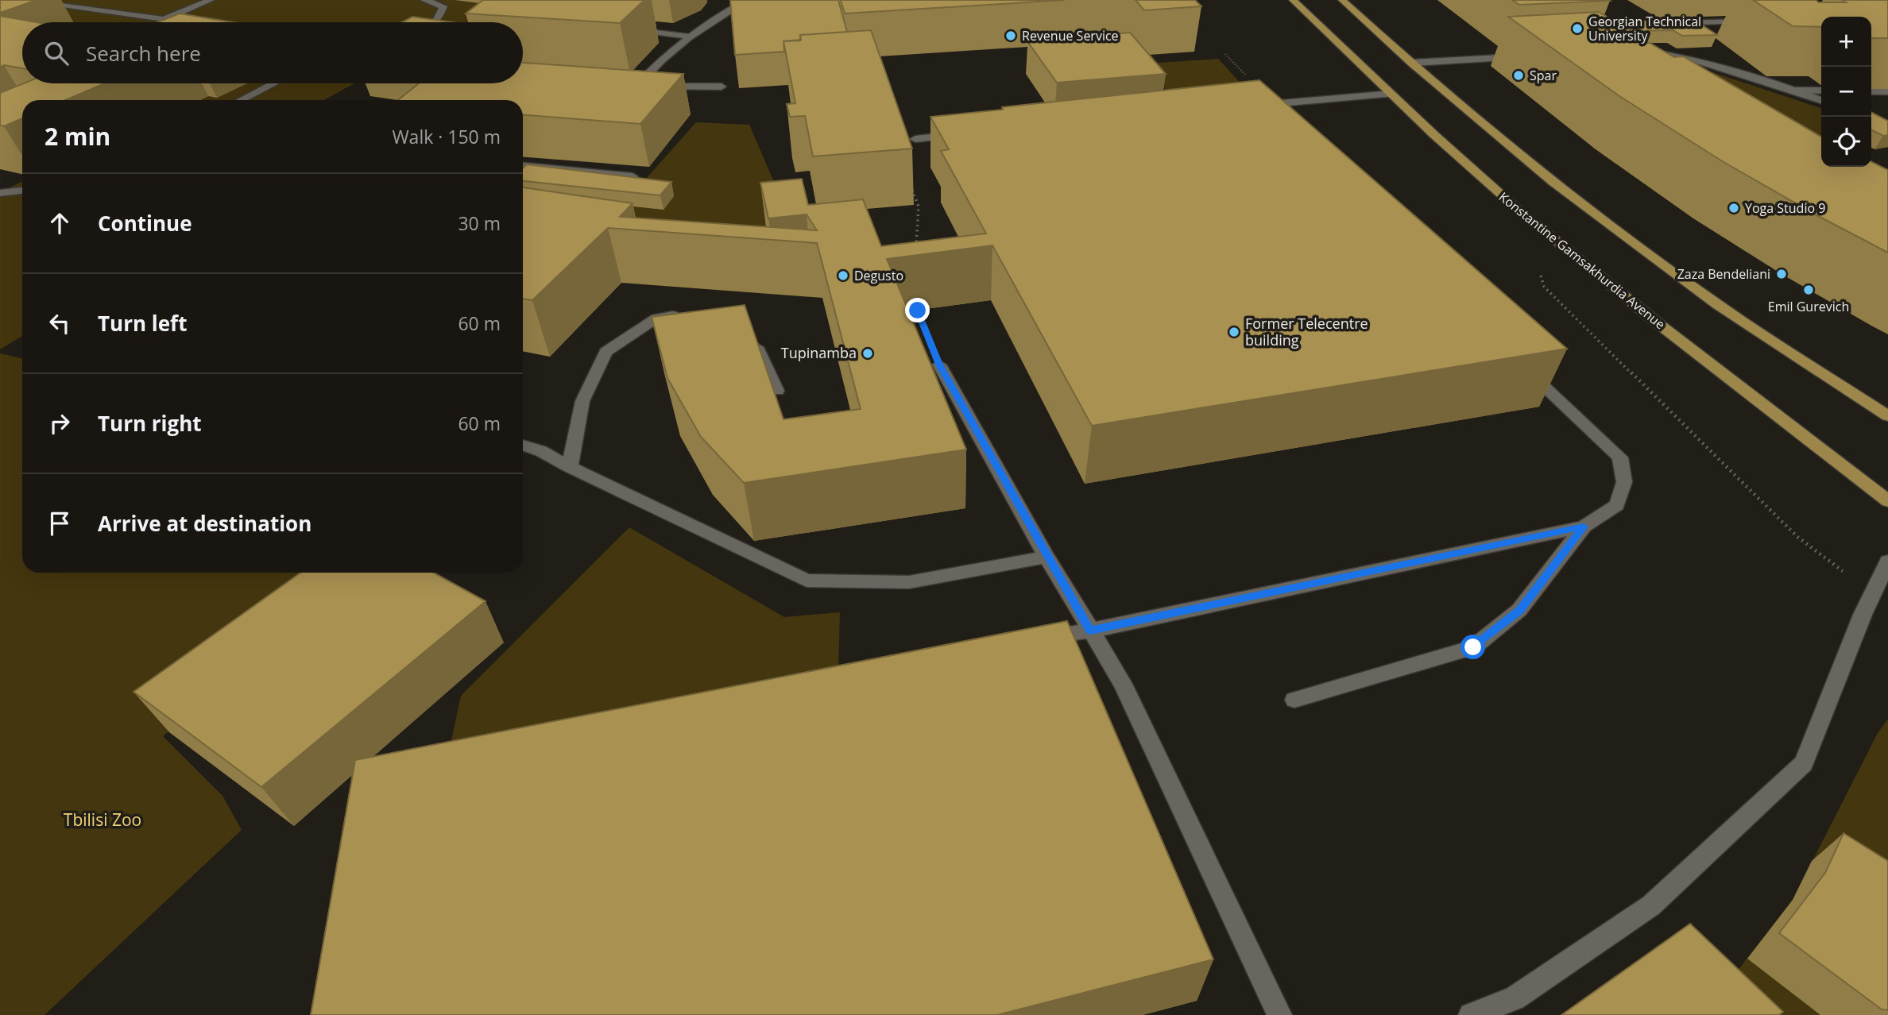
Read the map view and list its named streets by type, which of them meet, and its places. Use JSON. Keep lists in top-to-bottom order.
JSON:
{
  "streets": {
    "main road": ["Konstantine Gamsakhurdia Avenue"]
  },
  "parks": ["Tbilisi Zoo"],
  "places": [
    "Georgian Technical University",
    "Revenue Service",
    "Spar",
    "Yoga Studio 9",
    "Zaza Bendeliani",
    "Degusto",
    "Emil Gurevich",
    "Former Telecentre building",
    "Tupinamba"
  ],
  "page": {
    "map_buttons": ["+", "−"],
    "search": "Search here",
    "heading": ["2 min", "Walk · 150 m"],
    "list": [
      ["Continue", "30 m"],
      ["Turn left", "60 m"],
      ["Turn right", "60 m"],
      "Arrive at destination"
    ]
  }
}
